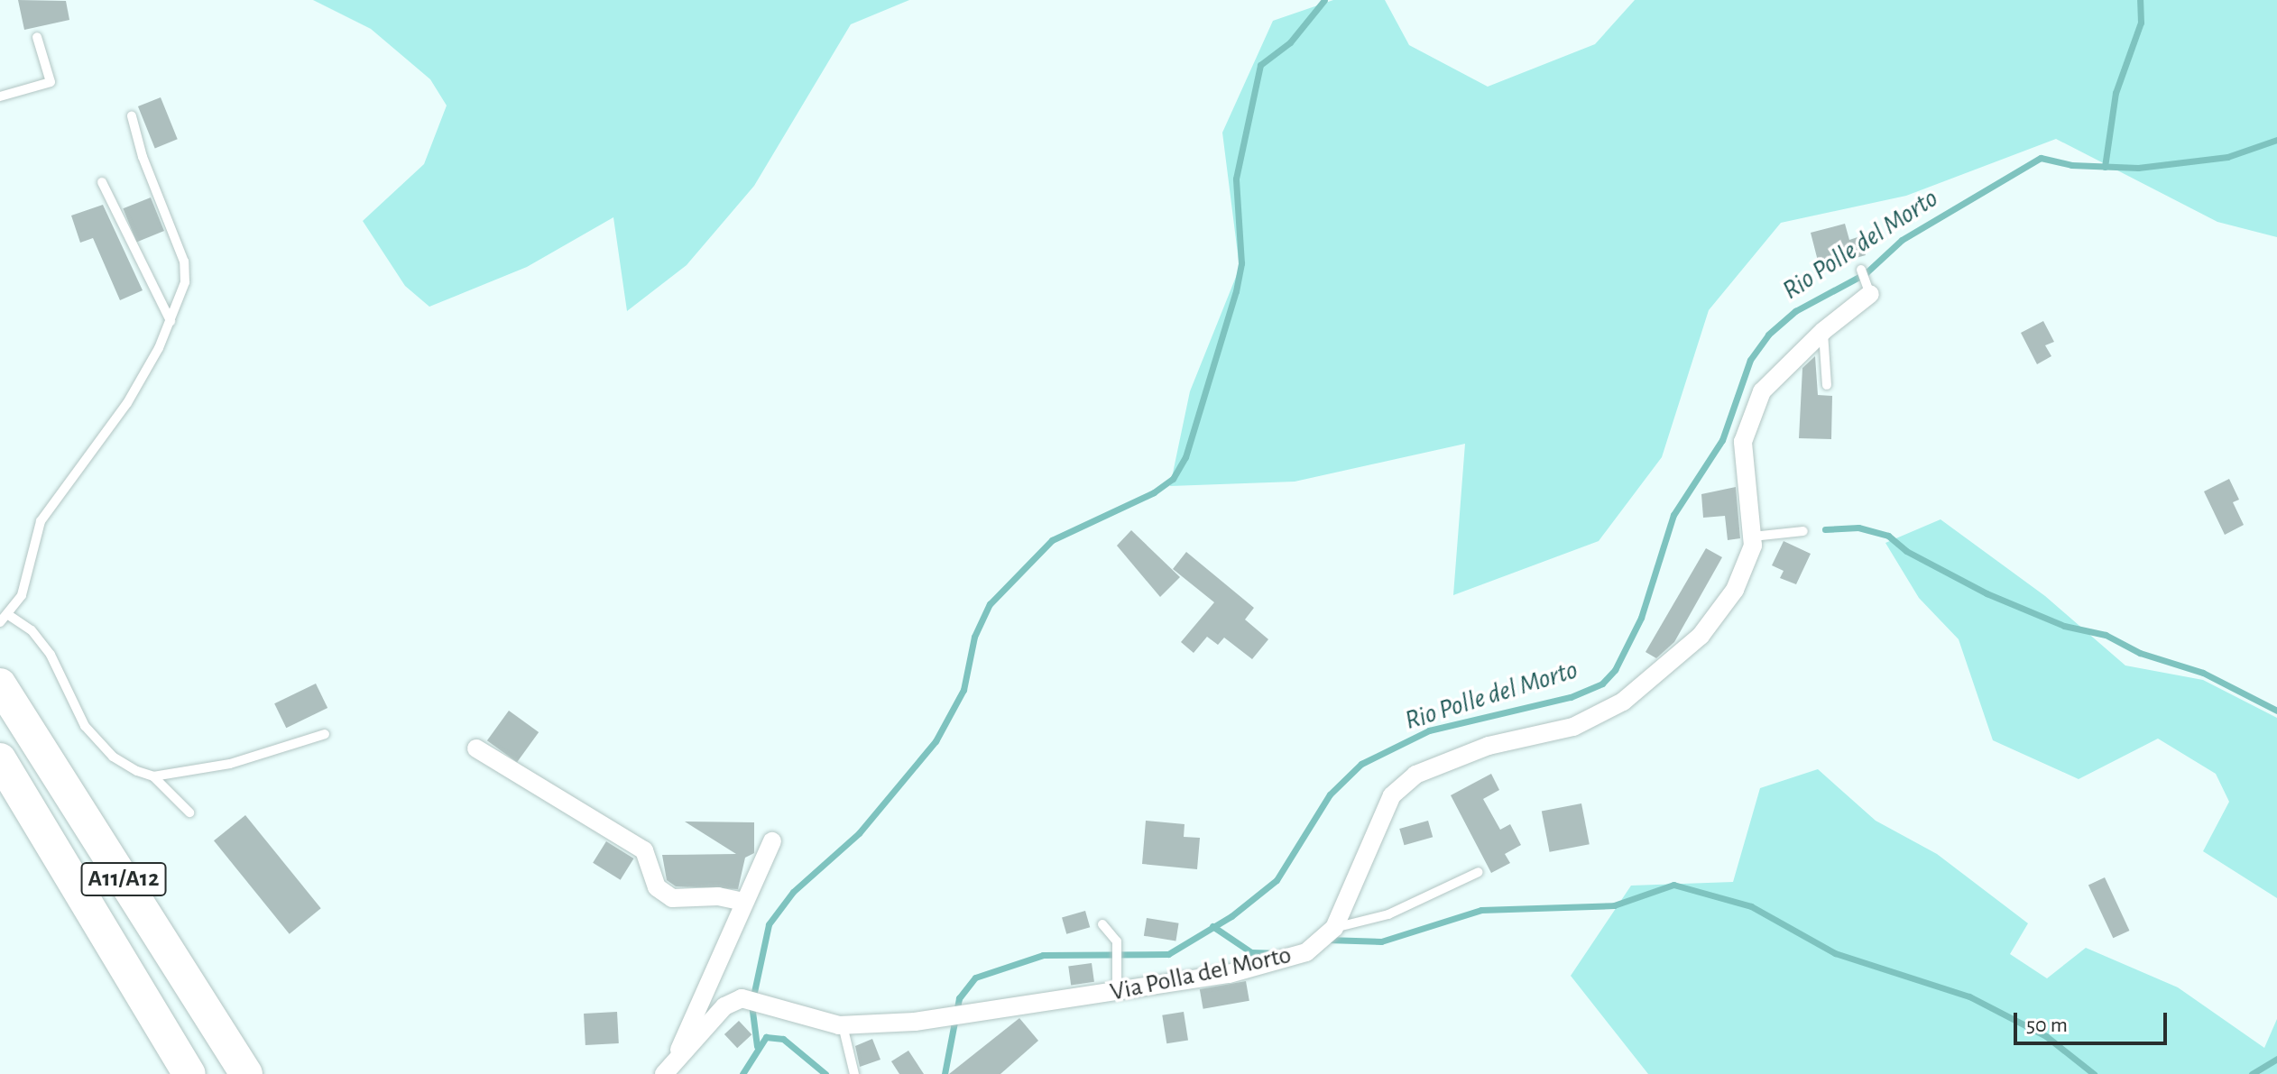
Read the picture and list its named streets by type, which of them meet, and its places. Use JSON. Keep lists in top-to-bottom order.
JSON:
{
  "streets": {
    "highway": ["A11/A12"],
    "street": ["Via Polla del Morto"]
  },
  "water": ["Rio Polle del Morto"],
  "scale_bar": "50 m"
}
